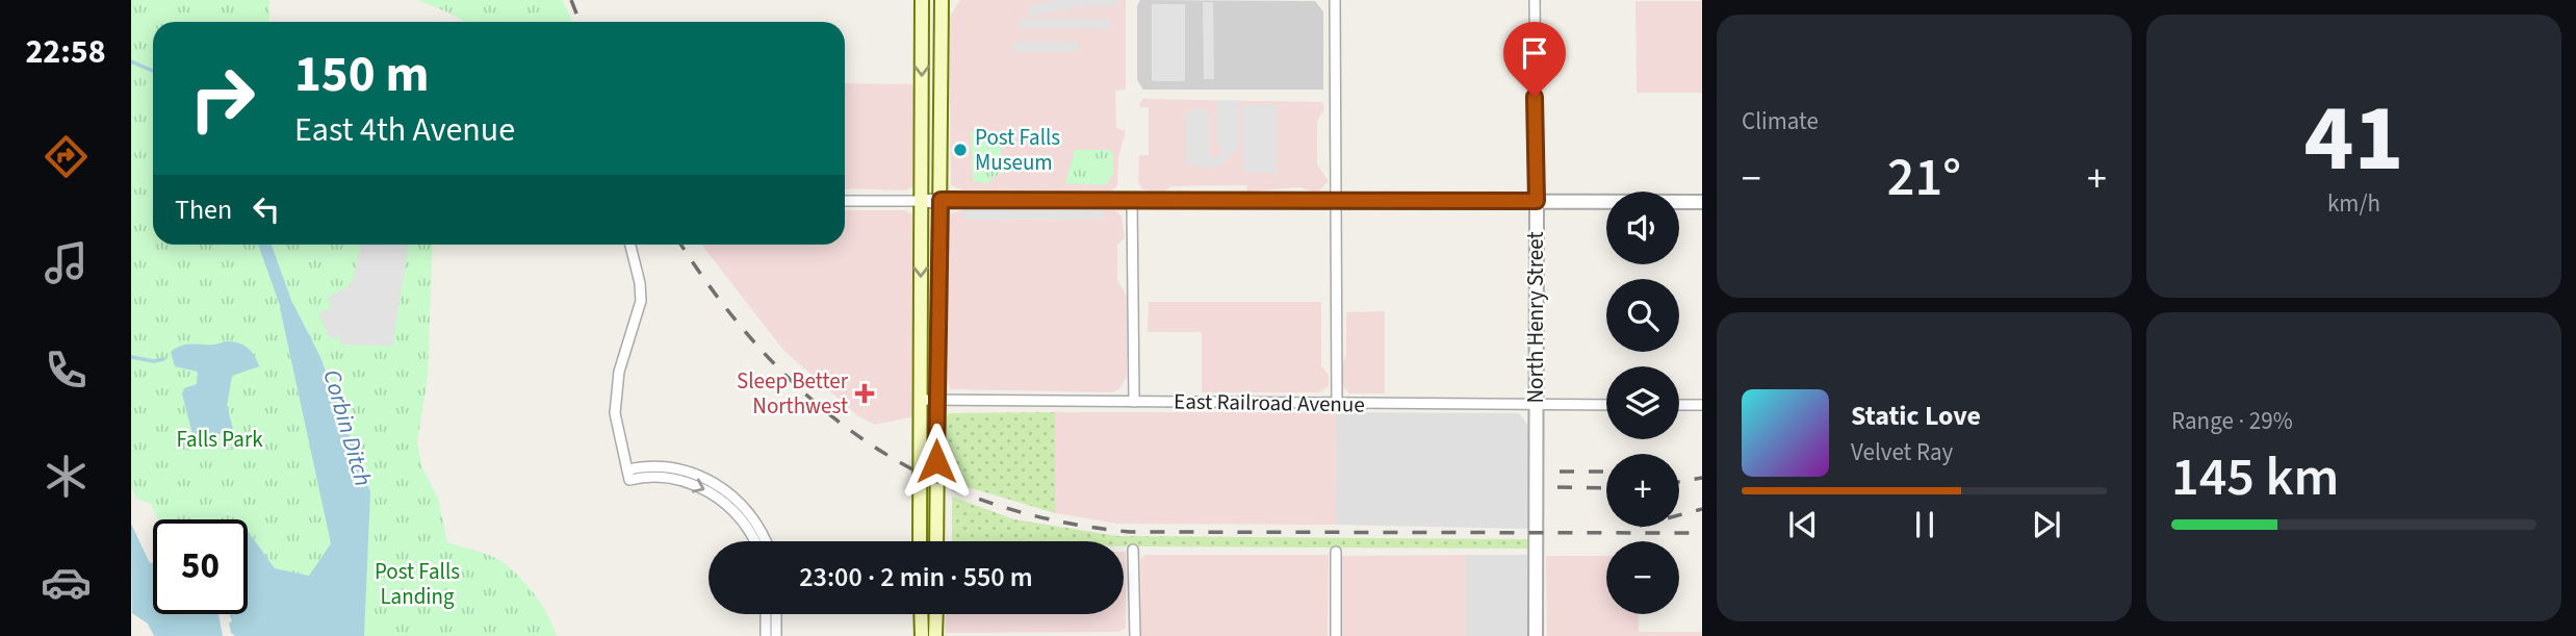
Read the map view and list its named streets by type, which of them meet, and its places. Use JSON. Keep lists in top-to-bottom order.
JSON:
{
  "streets": {
    "street": ["North Henry Street", "East Railroad Avenue"]
  },
  "crossings": [
    ["North Henry Street", "East Railroad Avenue"]
  ],
  "water": ["Corbin Ditch"],
  "parks": ["Falls Park", "Post Falls Landing"],
  "places": {
    "other": ["Post Falls Museum"],
    "health": ["Sleep Better Northwest"]
  },
  "page": {
    "tabs": "22:58",
    "tile": [
      "Climate",
      ["41", "km/h"],
      ["Range · 29%", "145 km"]
    ],
    "turn": ["150 m", "East 4th Avenue"],
    "heat": ["−", "21°", "+"],
    "then": "Then",
    "map_buttons": ["+", "−"],
    "song": ["Static Love", "Velvet Ray"],
    "limit": "50",
    "trip": "23:00 · 2 min · 550 m"
  }
}
